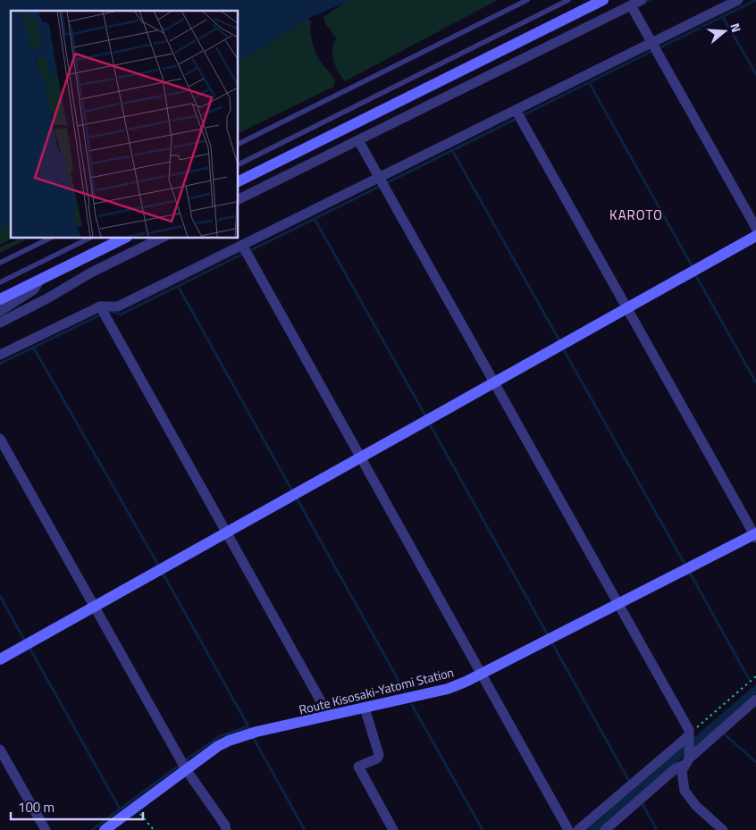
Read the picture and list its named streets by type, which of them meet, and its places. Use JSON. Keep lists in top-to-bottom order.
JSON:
{
  "streets": {
    "street": ["Route Kisosaki-Yatomi Station"]
  },
  "districts": ["KAROTO"],
  "scale_bar": "100 m",
  "north": "right"
}
